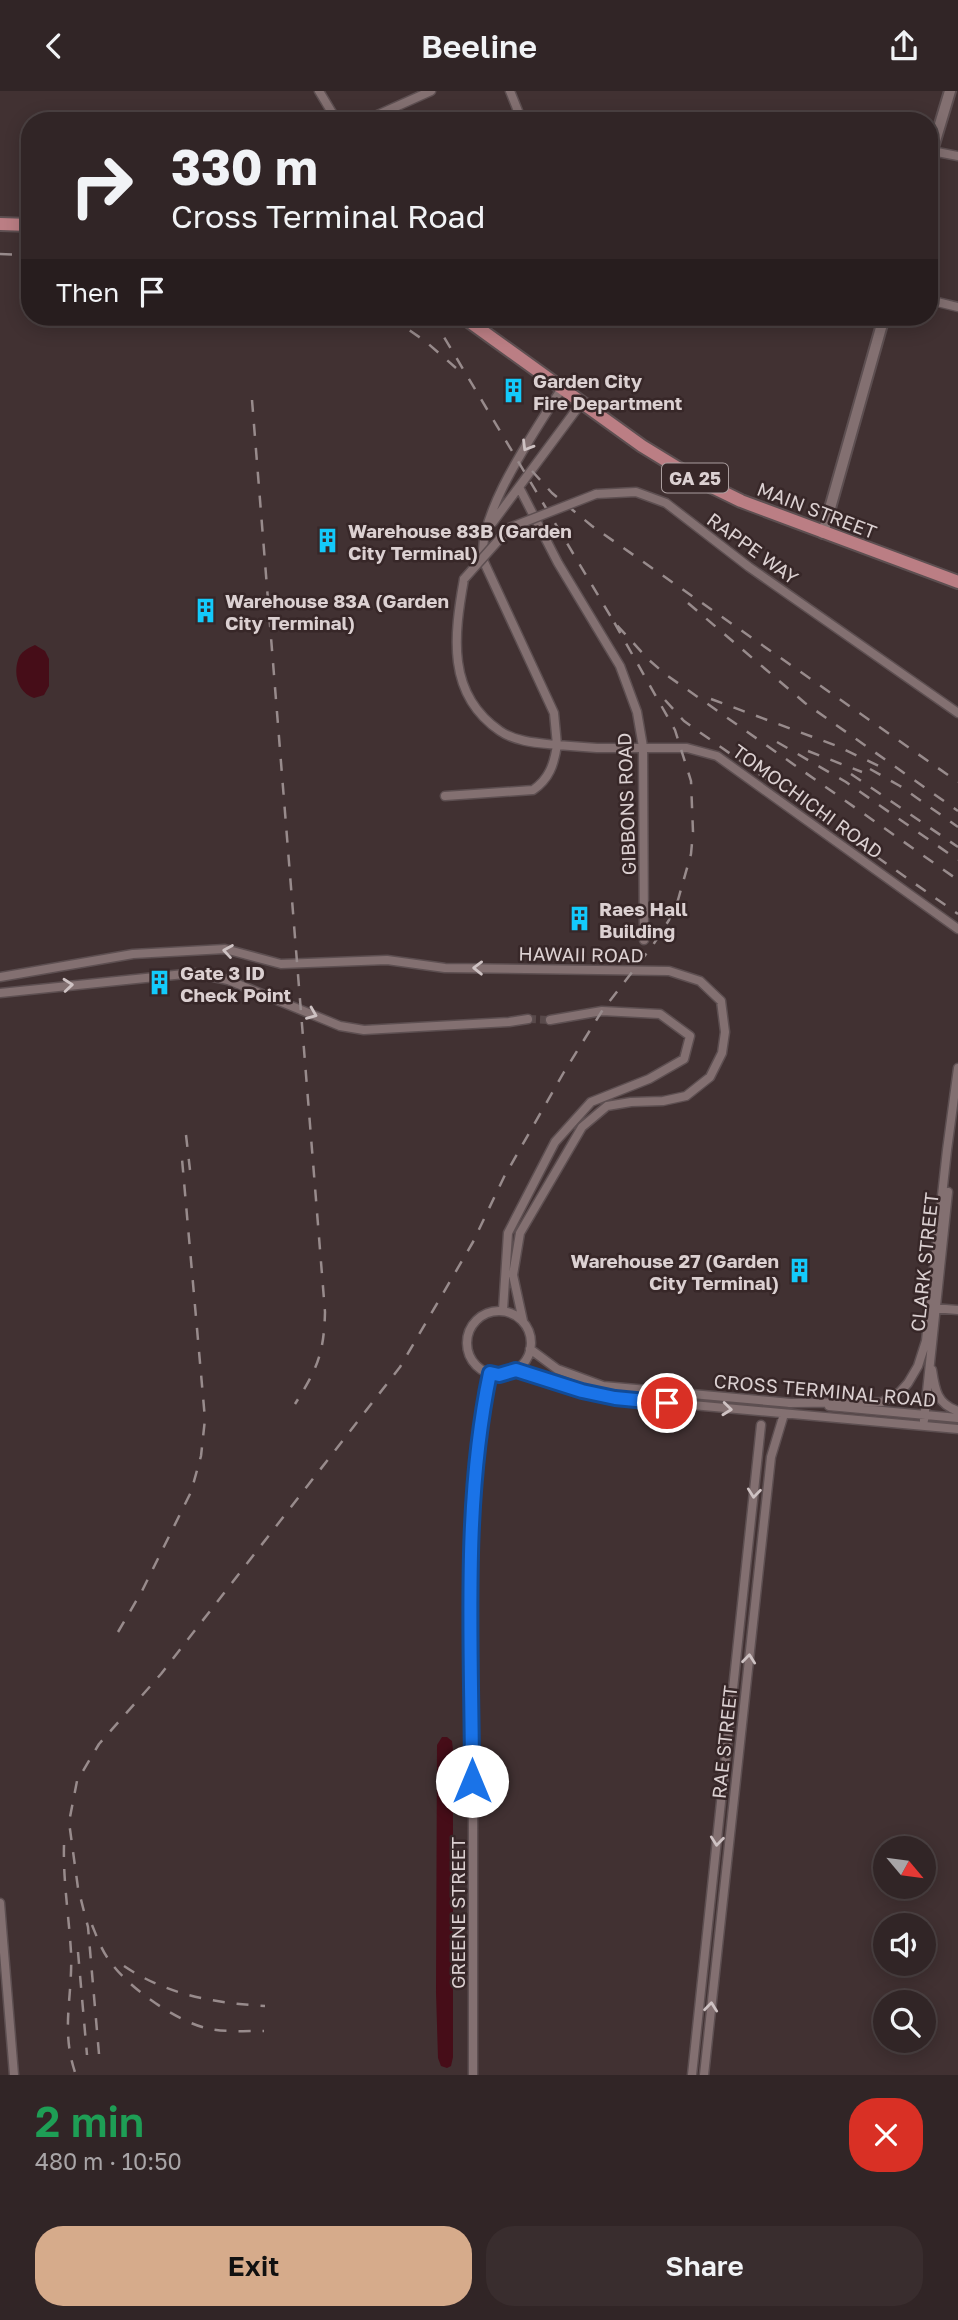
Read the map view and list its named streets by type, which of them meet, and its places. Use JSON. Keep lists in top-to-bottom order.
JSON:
{
  "streets": {
    "main road": ["GA 25", "MAIN STREET"],
    "street": [
      "RAPPE WAY",
      "TOMOCHICHI ROAD",
      "GIBBONS ROAD",
      "HAWAII ROAD",
      "CLARK STREET",
      "CROSS TERMINAL ROAD",
      "RAE STREET",
      "GREENE STREET"
    ]
  },
  "crossings": [
    ["RAPPE WAY", "TOMOCHICHI ROAD"],
    ["TOMOCHICHI ROAD", "GIBBONS ROAD"],
    ["HAWAII ROAD", "CROSS TERMINAL ROAD"],
    ["HAWAII ROAD", "GREENE STREET"],
    ["CLARK STREET", "CROSS TERMINAL ROAD"],
    ["CROSS TERMINAL ROAD", "RAE STREET"],
    ["CROSS TERMINAL ROAD", "GREENE STREET"]
  ],
  "places": {
    "building": [
      "Garden City Fire Department",
      "Warehouse 83B (Garden City Terminal)",
      "Warehouse 83A (Garden City Terminal)",
      "Raes Hall Building",
      "Gate 3 ID Check Point",
      "Warehouse 27 (Garden City Terminal)"
    ]
  },
  "north": "bottom right",
  "page": {
    "header": "Beeline",
    "turn": ["330 m", "Cross Terminal Road"],
    "then": "Then",
    "heading": ["2 min", "480 m · 10:50"],
    "buttons": ["Exit", "Share"]
  }
}
